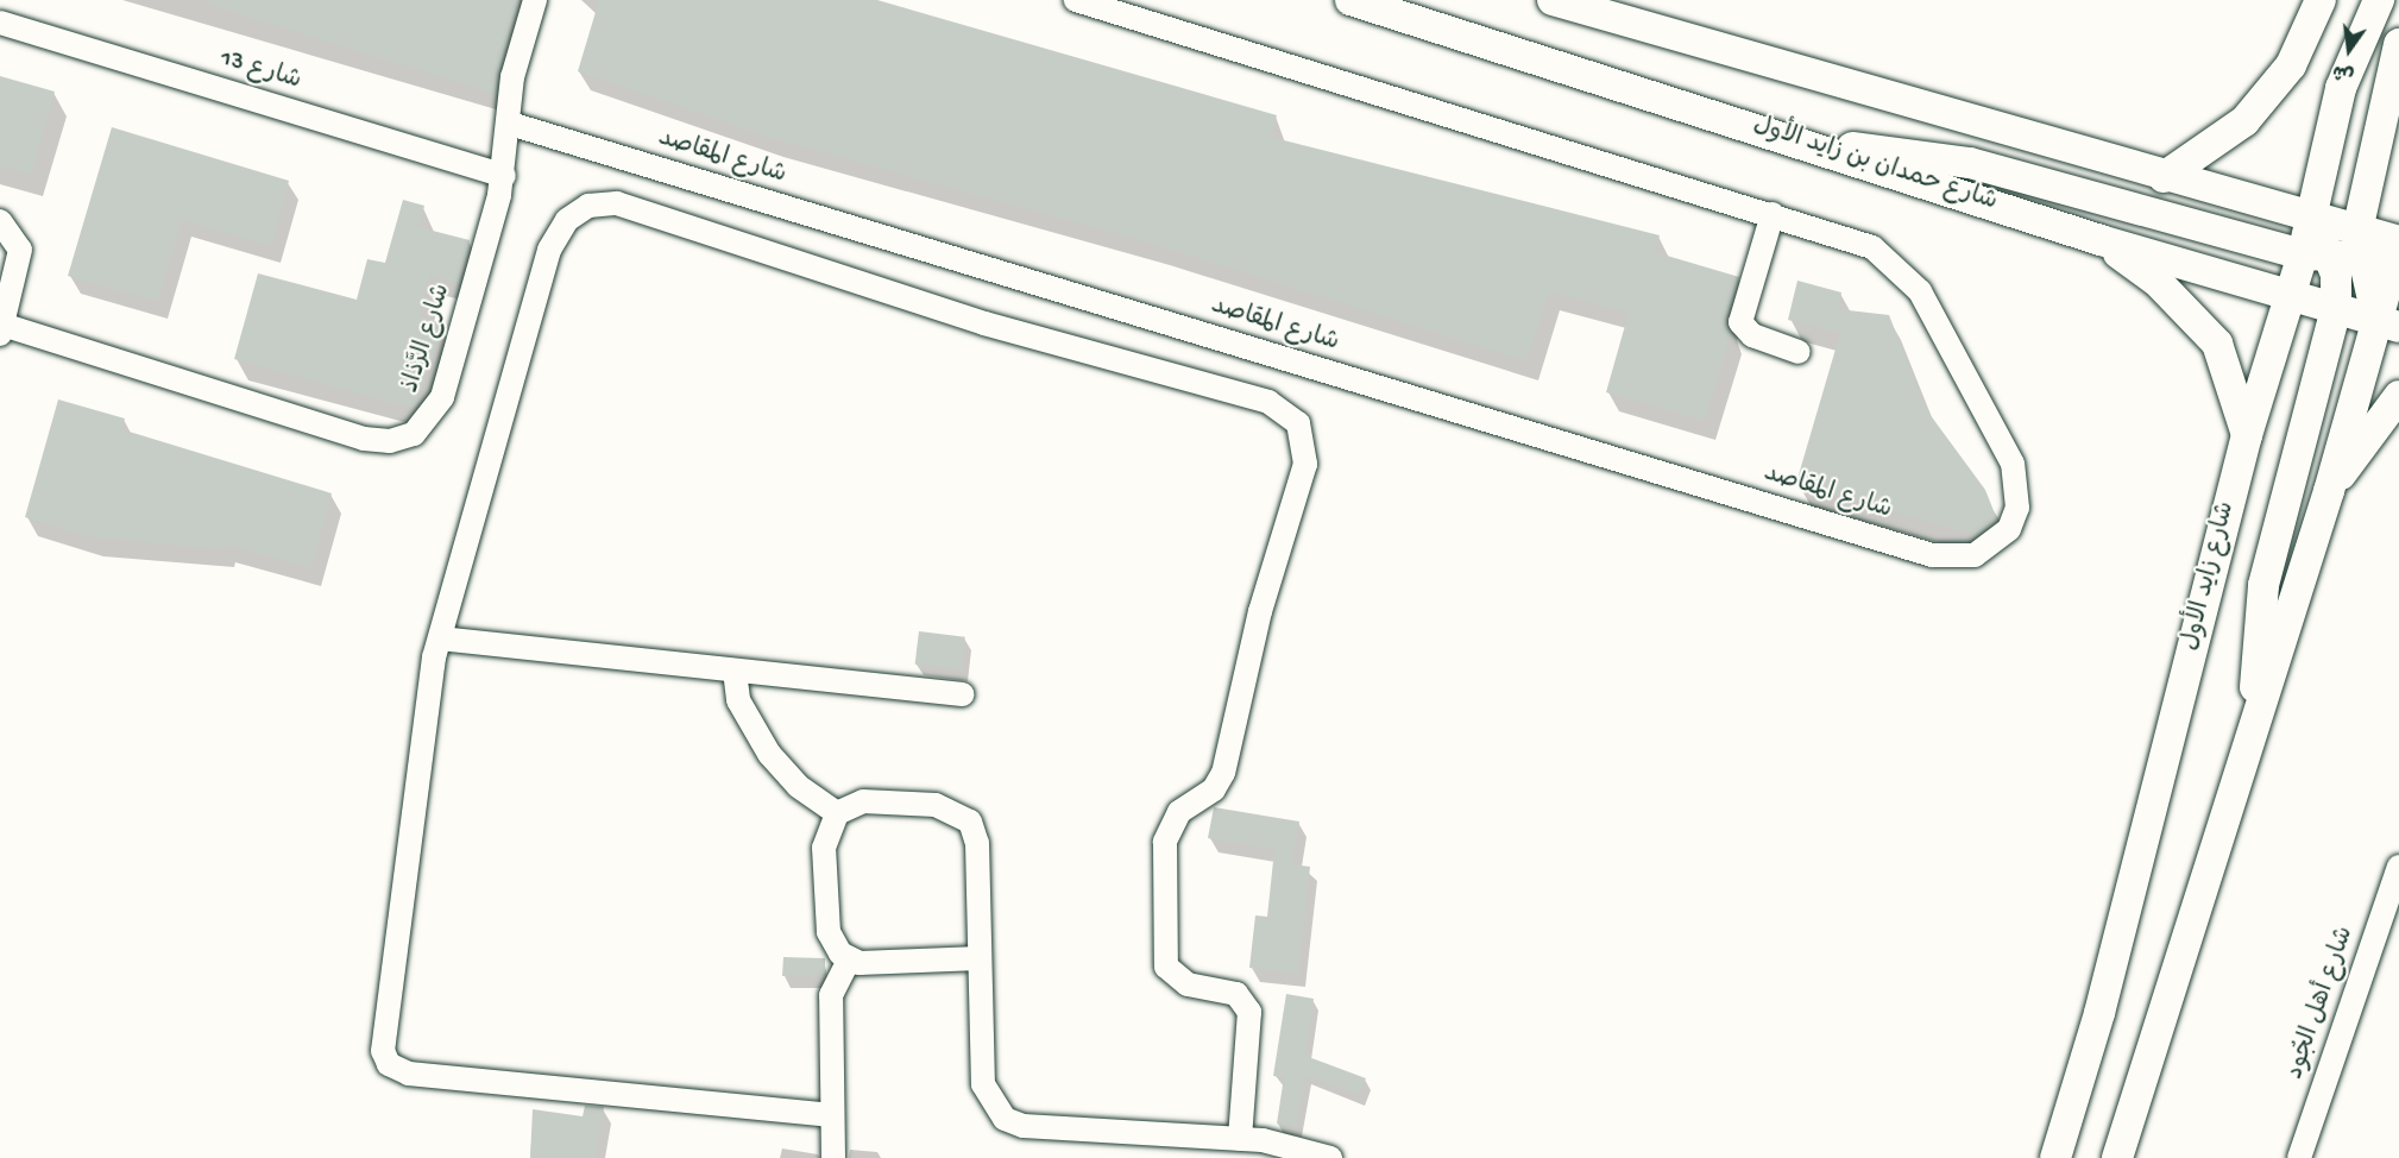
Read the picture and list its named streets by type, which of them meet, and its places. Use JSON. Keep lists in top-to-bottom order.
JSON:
{
  "streets": {
    "main road": ["شارع حمدان بن زايد الأول", "شارع زايد الأول"],
    "street": [
      "شارع 13",
      "شارع المقاصد",
      "شارع الرَّذاذ",
      "شارع أهل الجُود"
    ]
  },
  "crossings": [
    ["شارع 13", "شارع الرَّذاذ"],
    ["شارع المقاصد", "شارع الرَّذاذ"],
    ["شارع حمدان بن زايد الأول", "شارع زايد الأول"]
  ],
  "north": "bottom"
}
